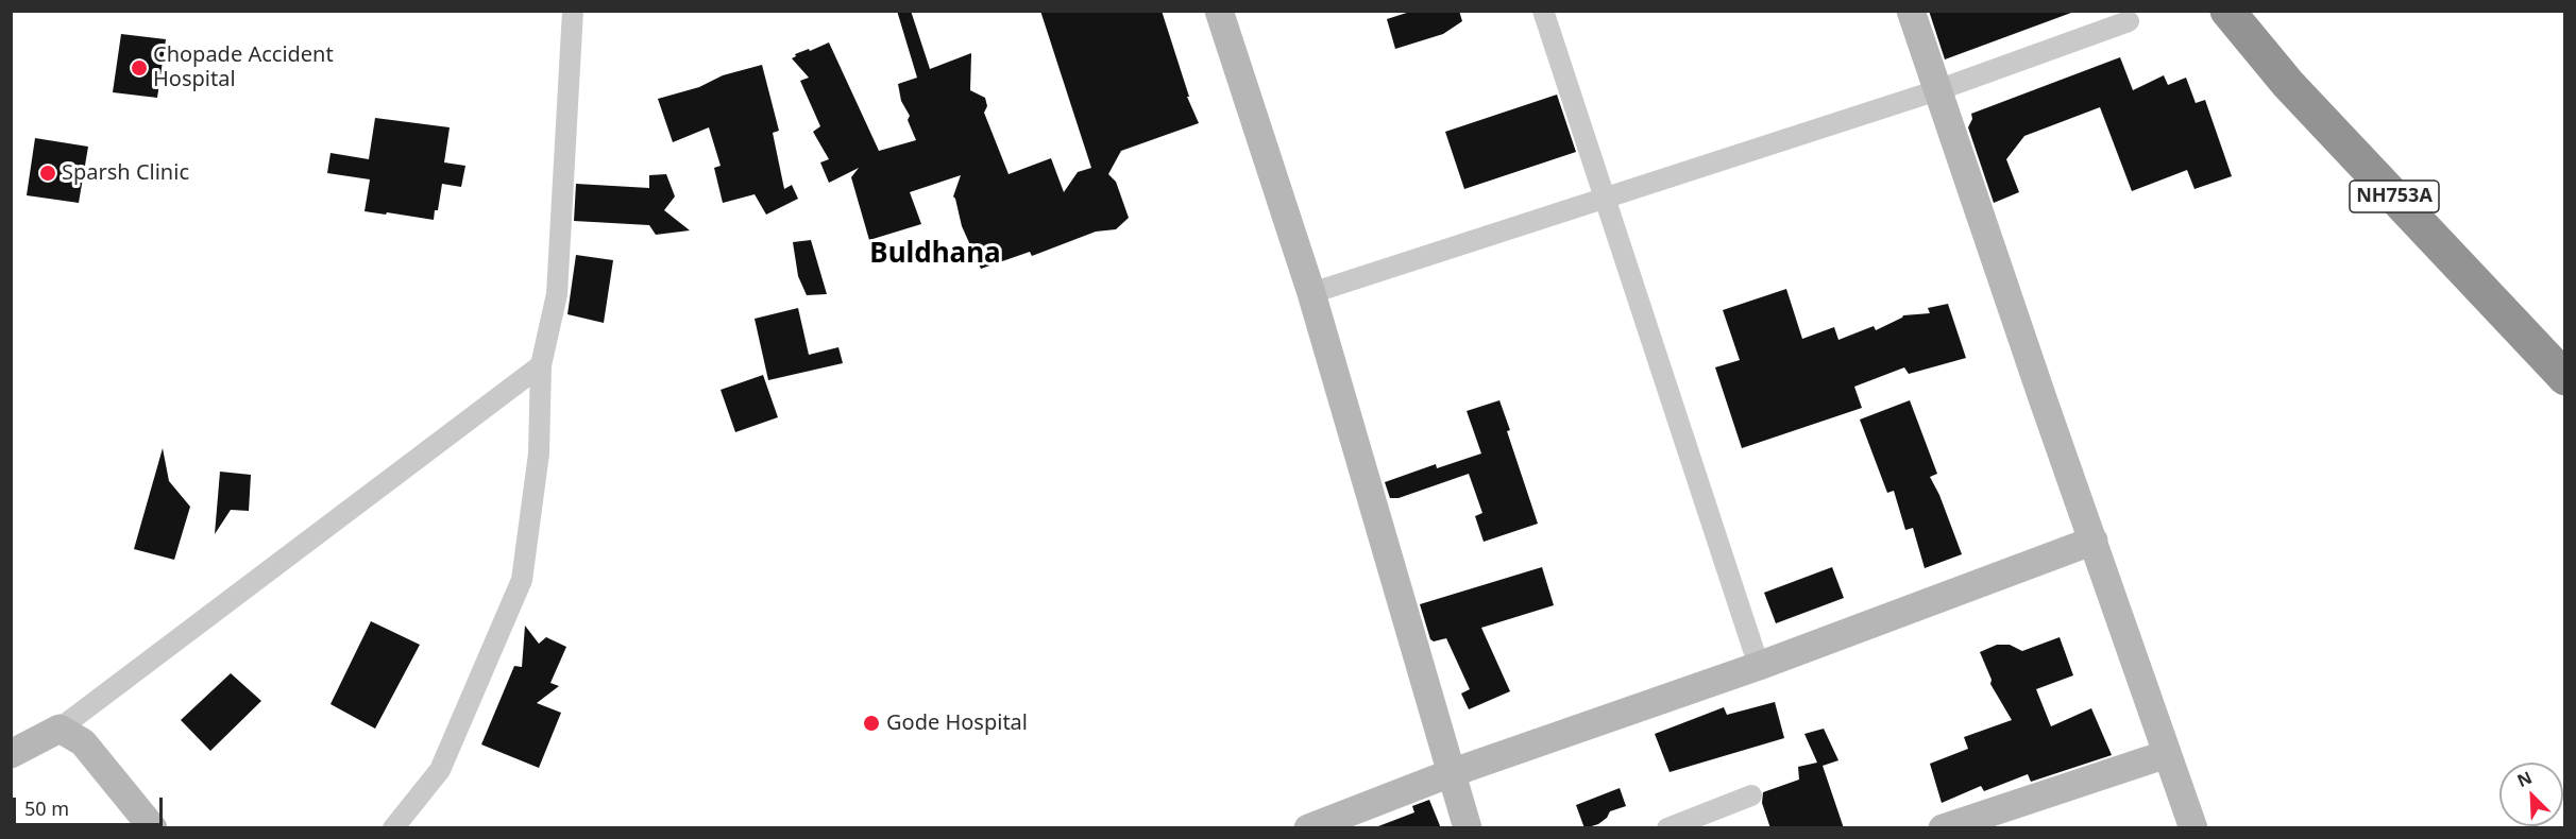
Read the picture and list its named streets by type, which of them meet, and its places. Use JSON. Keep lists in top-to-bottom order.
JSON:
{
  "streets": {
    "highway": ["NH753A"]
  },
  "districts": ["Buldhana"],
  "places": ["Chopade Accident Hospital", "Sparsh Clinic", "Gode Hospital"],
  "scale_bar": "50 m",
  "north": "top left"
}
